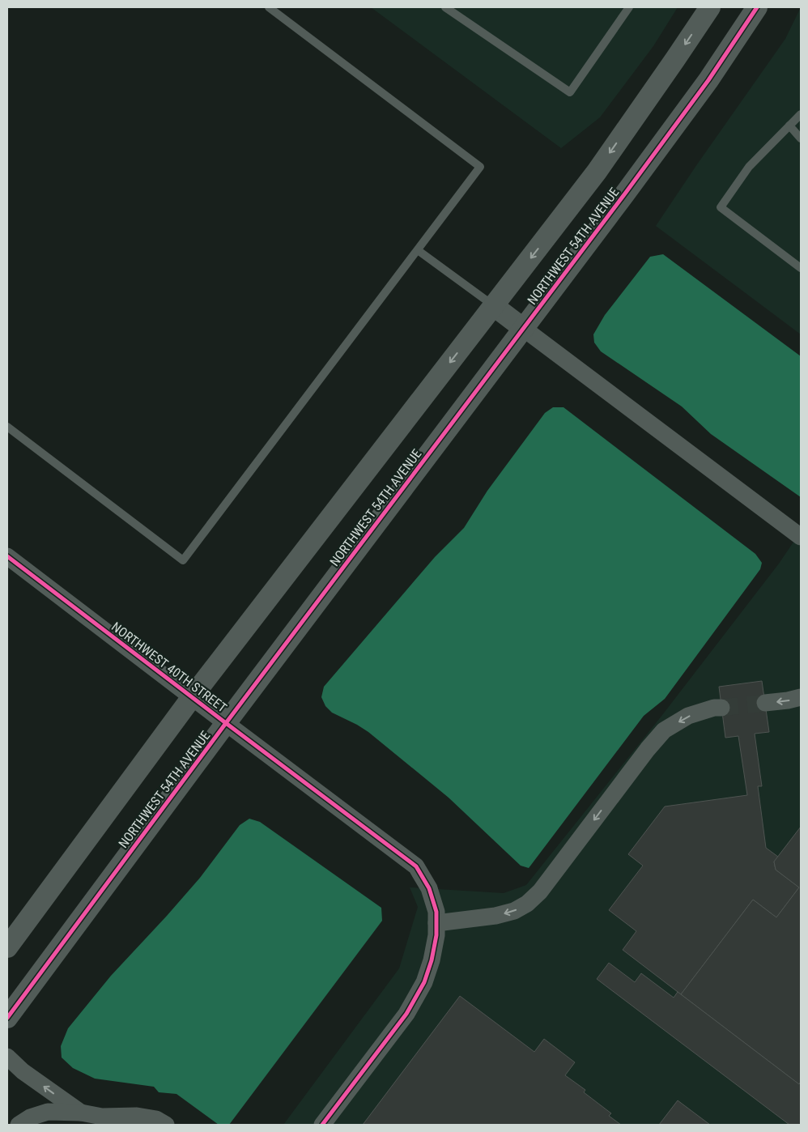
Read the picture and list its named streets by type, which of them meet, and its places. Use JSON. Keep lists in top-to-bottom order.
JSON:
{
  "streets": {
    "street": ["NORTHWEST 54TH AVENUE", "NORTHWEST 40TH STREET"]
  },
  "crossings": [
    ["NORTHWEST 54TH AVENUE", "NORTHWEST 40TH STREET"]
  ]
}
